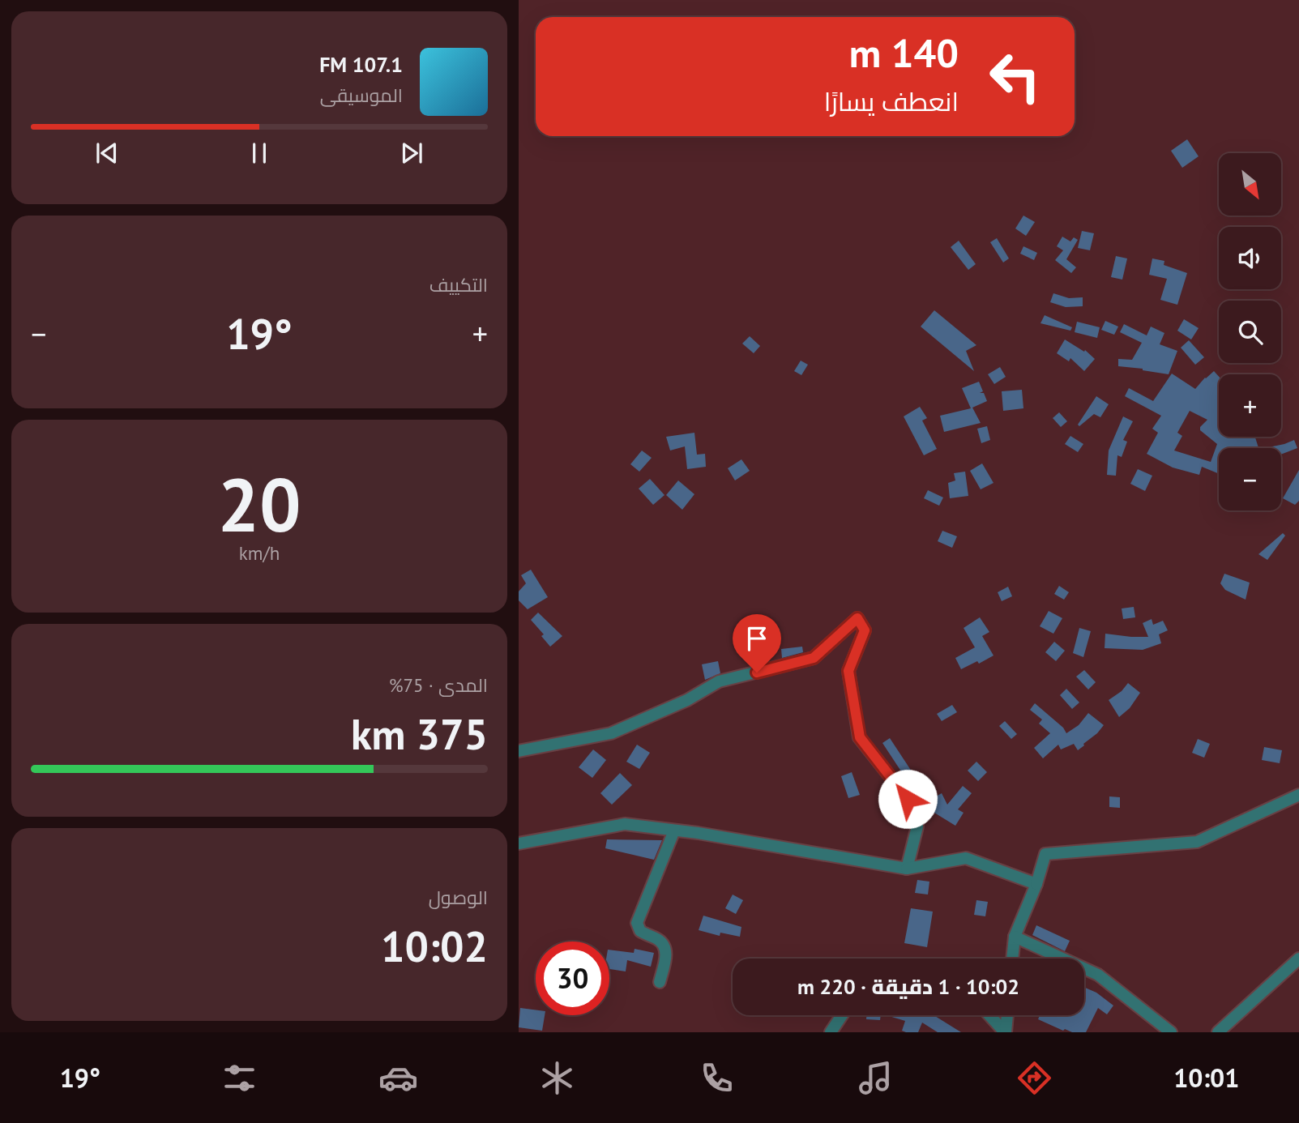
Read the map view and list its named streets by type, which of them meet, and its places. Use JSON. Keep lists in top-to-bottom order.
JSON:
{
  "north": "bottom right",
  "page": {
    "turn": ["140 m", "انعطف يسارًا"],
    "song": ["107.1 FM", "الموسيقى"],
    "map_buttons": ["+", "−"],
    "tile": [
      "التكييف",
      ["20", "km/h"],
      ["المدى · 75%", "375 km"],
      ["الوصول", "10:02"]
    ],
    "heat": ["−", "19°", "+"],
    "limit": "30",
    "trip": "10:02 · 1 دقيقة · 220 m",
    "tabs": ["10:01", "19°"]
  }
}
